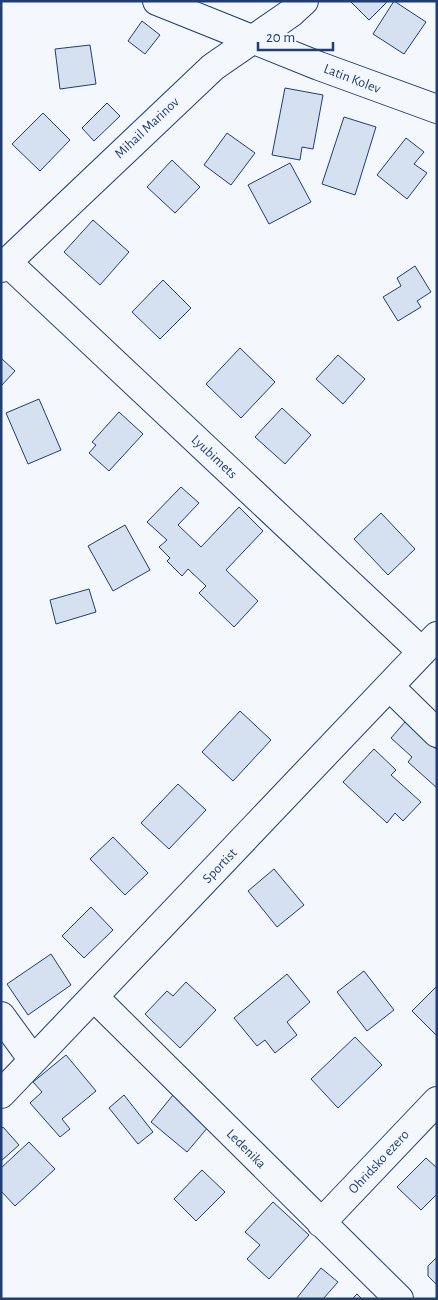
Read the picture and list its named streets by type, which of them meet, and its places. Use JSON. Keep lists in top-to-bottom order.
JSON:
{
  "streets": {
    "street": [
      "Latin Kolev",
      "Mihail Marinov",
      "Lyubimets",
      "Sportist",
      "Ledenika",
      "Ohridsko ezero"
    ]
  },
  "crossings": [
    ["Latin Kolev", "Mihail Marinov"],
    ["Mihail Marinov", "Lyubimets"],
    ["Lyubimets", "Sportist"],
    ["Sportist", "Ledenika"],
    ["Ledenika", "Ohridsko ezero"]
  ],
  "scale_bar": "20 m"
}
